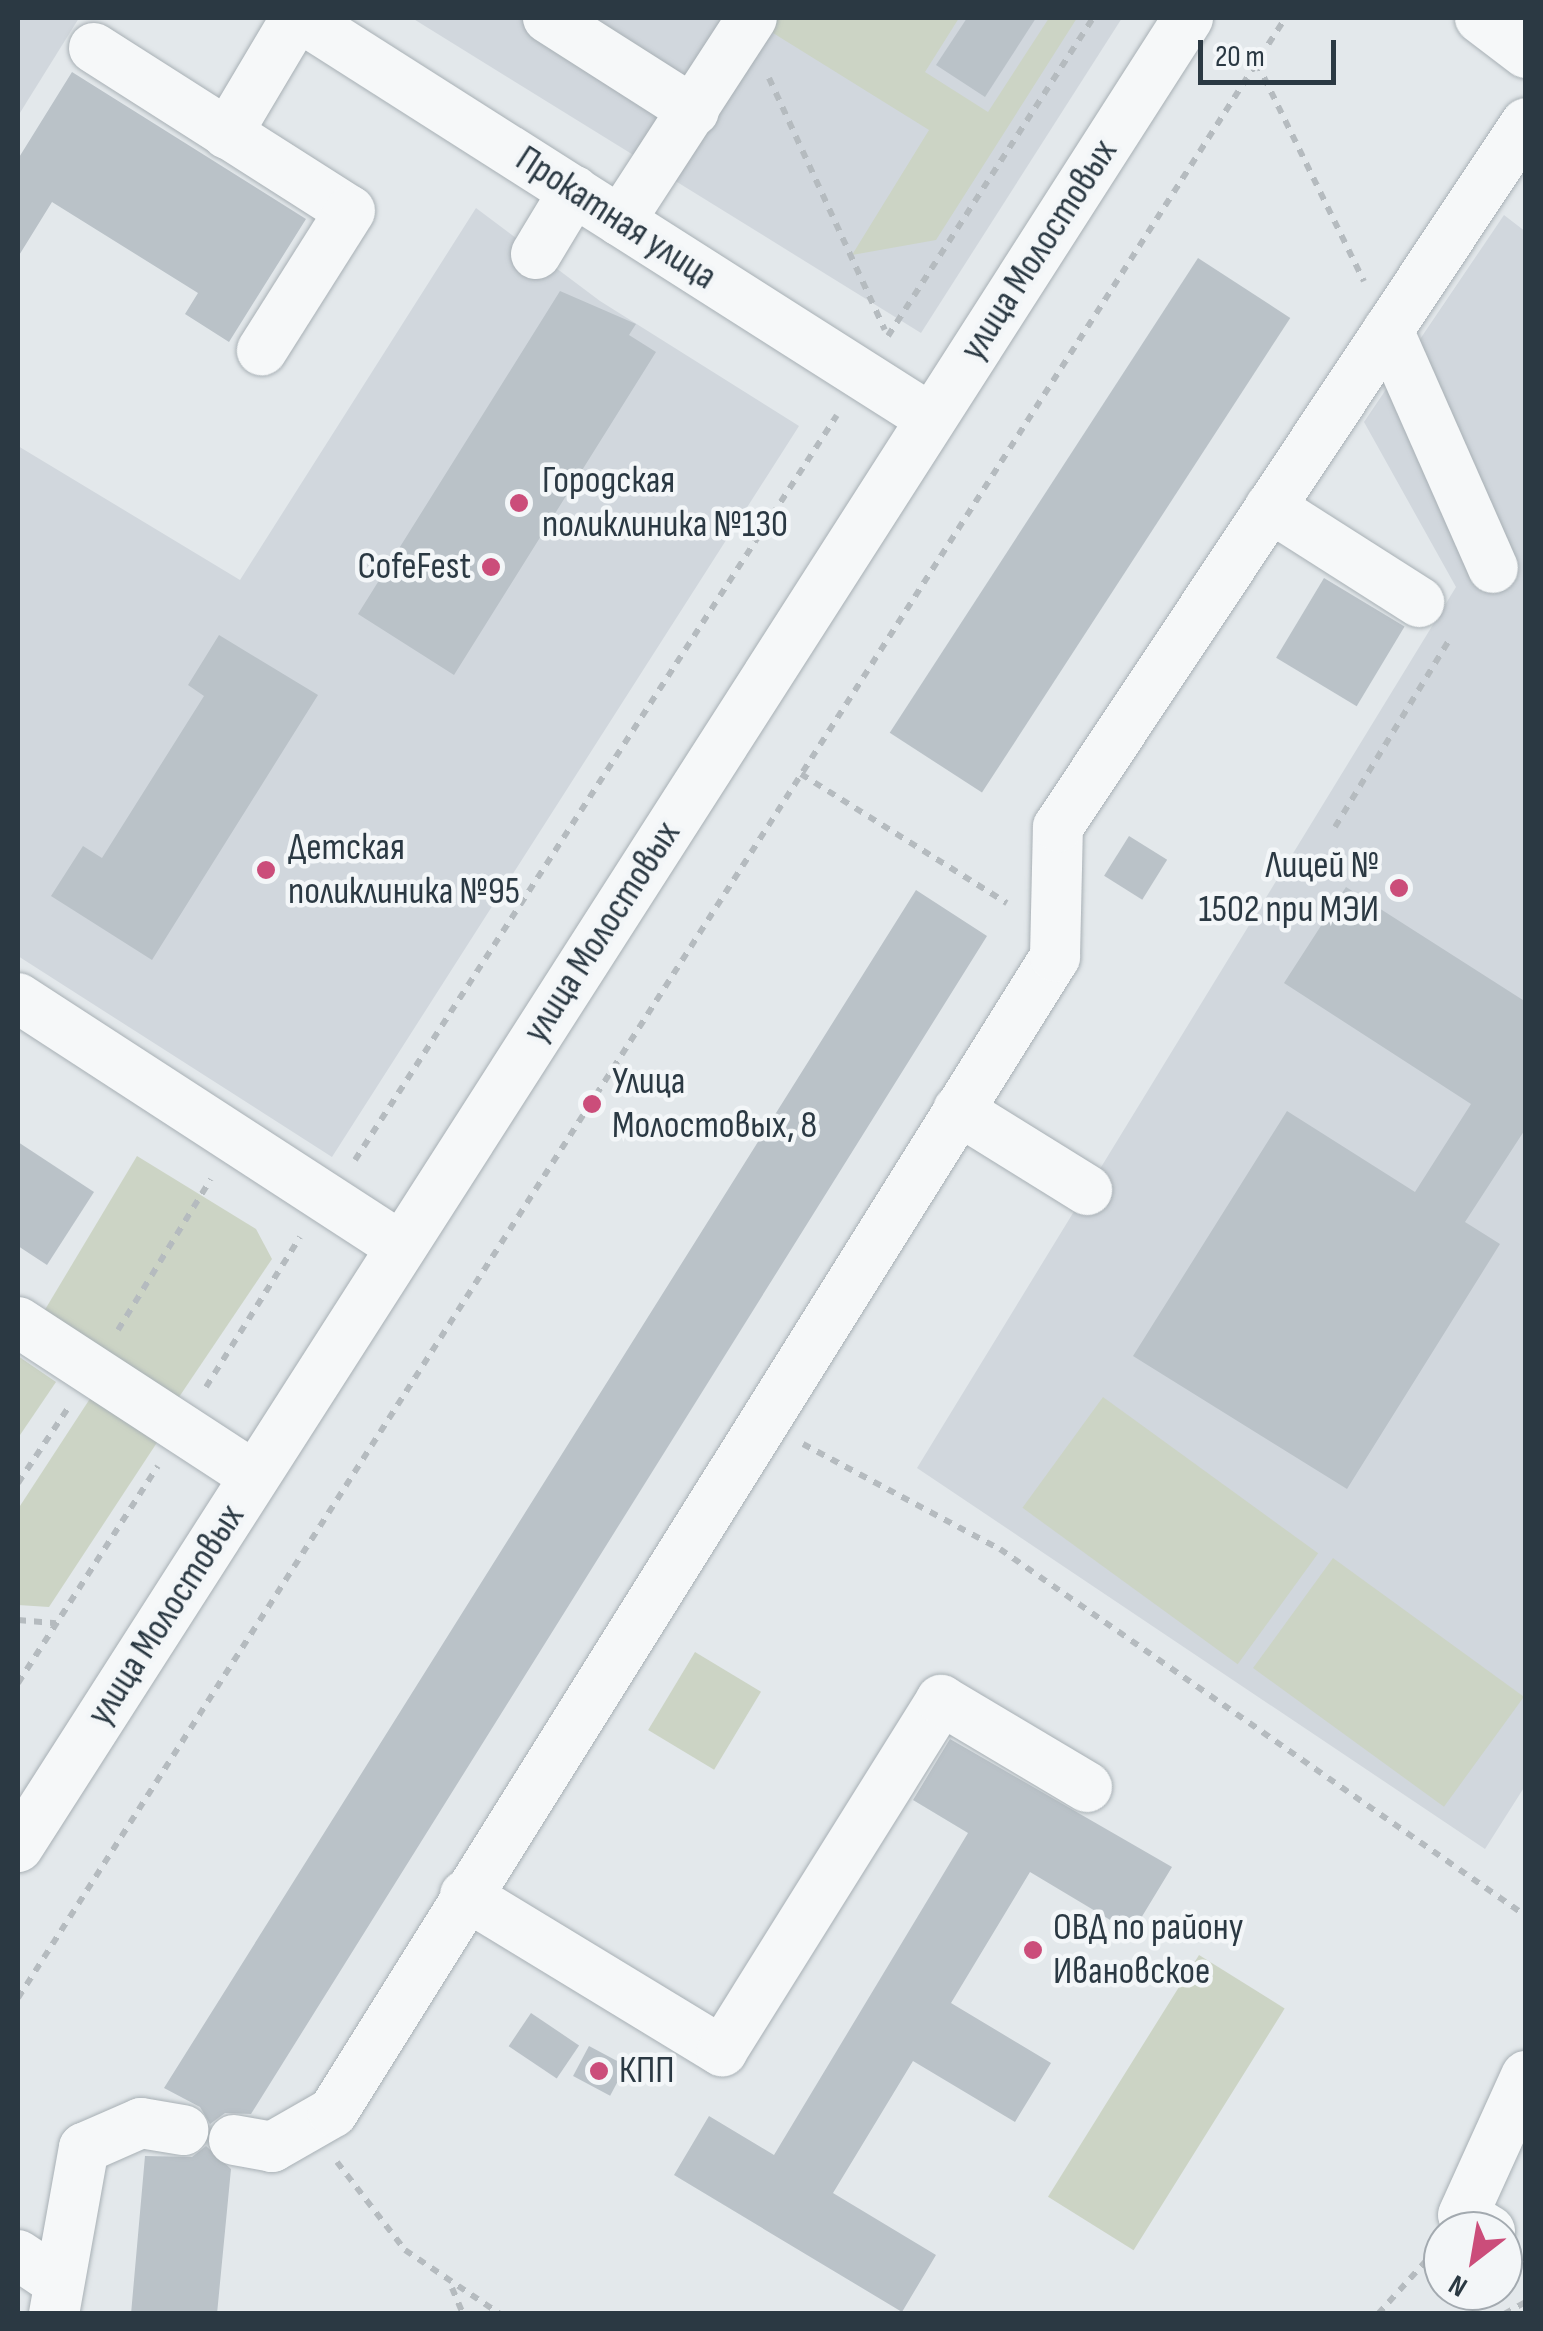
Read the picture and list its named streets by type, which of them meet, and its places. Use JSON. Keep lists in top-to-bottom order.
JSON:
{
  "streets": {
    "street": ["Прокатная улица", "улица Молостовых"]
  },
  "crossings": [
    ["Прокатная улица", "улица Молостовых"]
  ],
  "places": [
    "Городская поликлиника №130",
    "CofeFest",
    "Детская поликлиника №95",
    "Лицей № 1502 при МЭИ",
    "Улица Молостовых, 8",
    "ОВД по району Ивановское",
    "КПП"
  ],
  "scale_bar": "20 m",
  "north": "bottom left"
}
